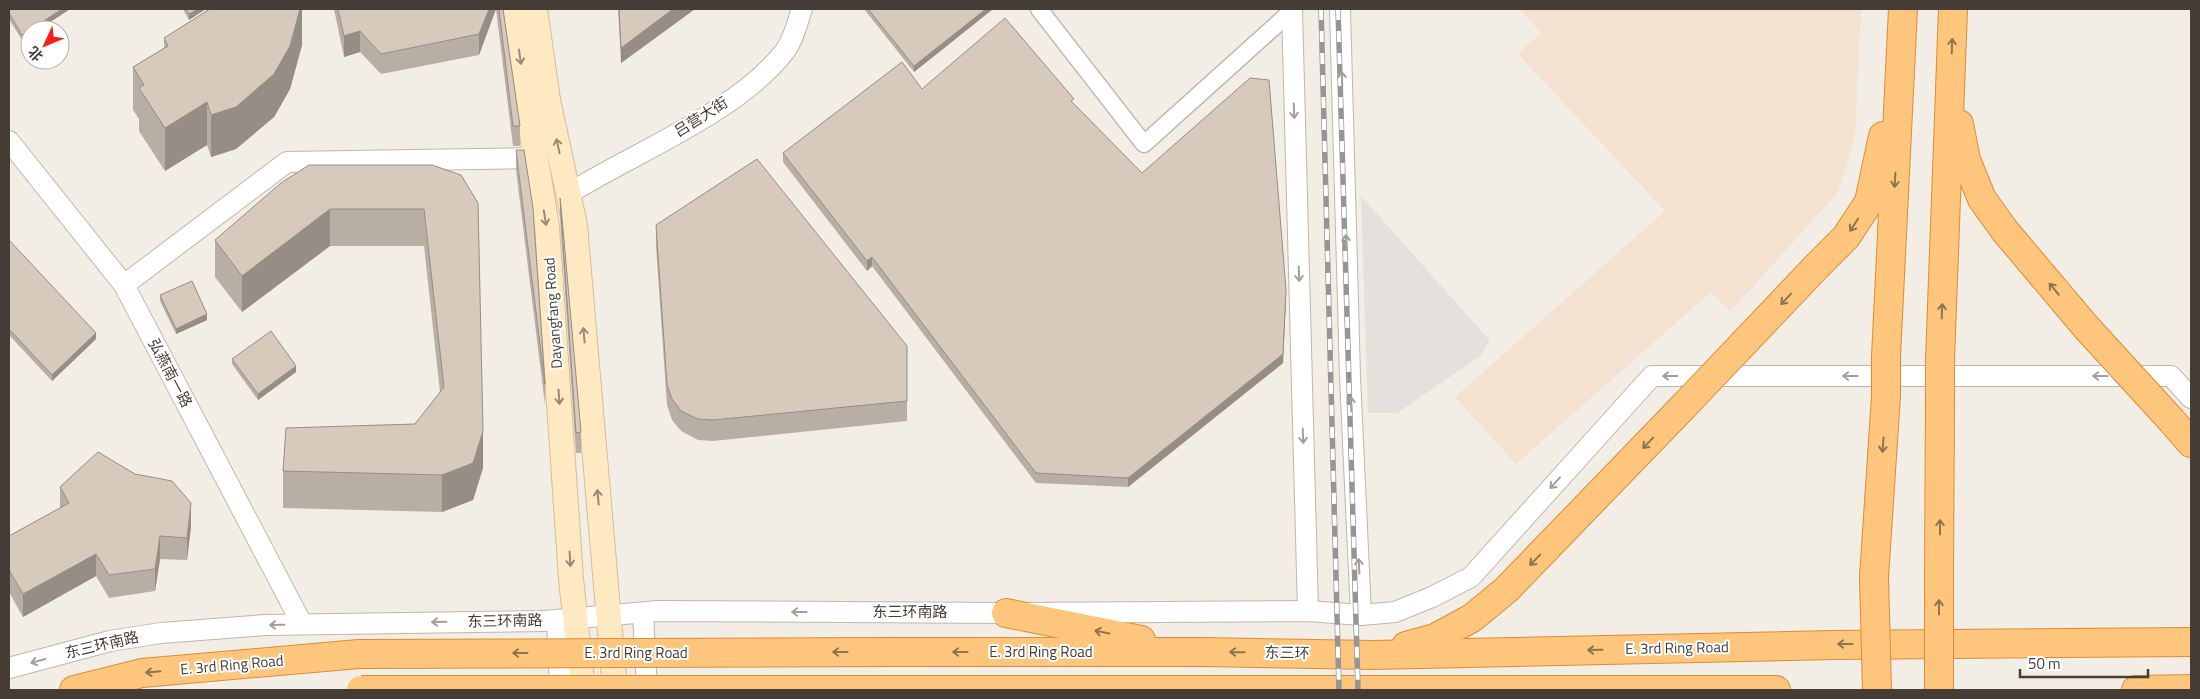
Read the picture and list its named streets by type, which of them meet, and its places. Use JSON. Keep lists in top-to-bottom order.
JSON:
{
  "streets": {
    "highway": ["E. 3rd Ring Road", "东三环"],
    "main road": ["Dayangfang Road"],
    "street": ["吕营大街", "弘燕南一路", "东三环南路"]
  },
  "crossings": [
    ["吕营大街", "Dayangfang Road"],
    ["Dayangfang Road", "东三环南路"],
    ["弘燕南一路", "东三环南路"],
    ["E. 3rd Ring Road", "东三环"]
  ],
  "one_way": ["东三环南路"],
  "scale_bar": "50 m",
  "north": "bottom left"
}
